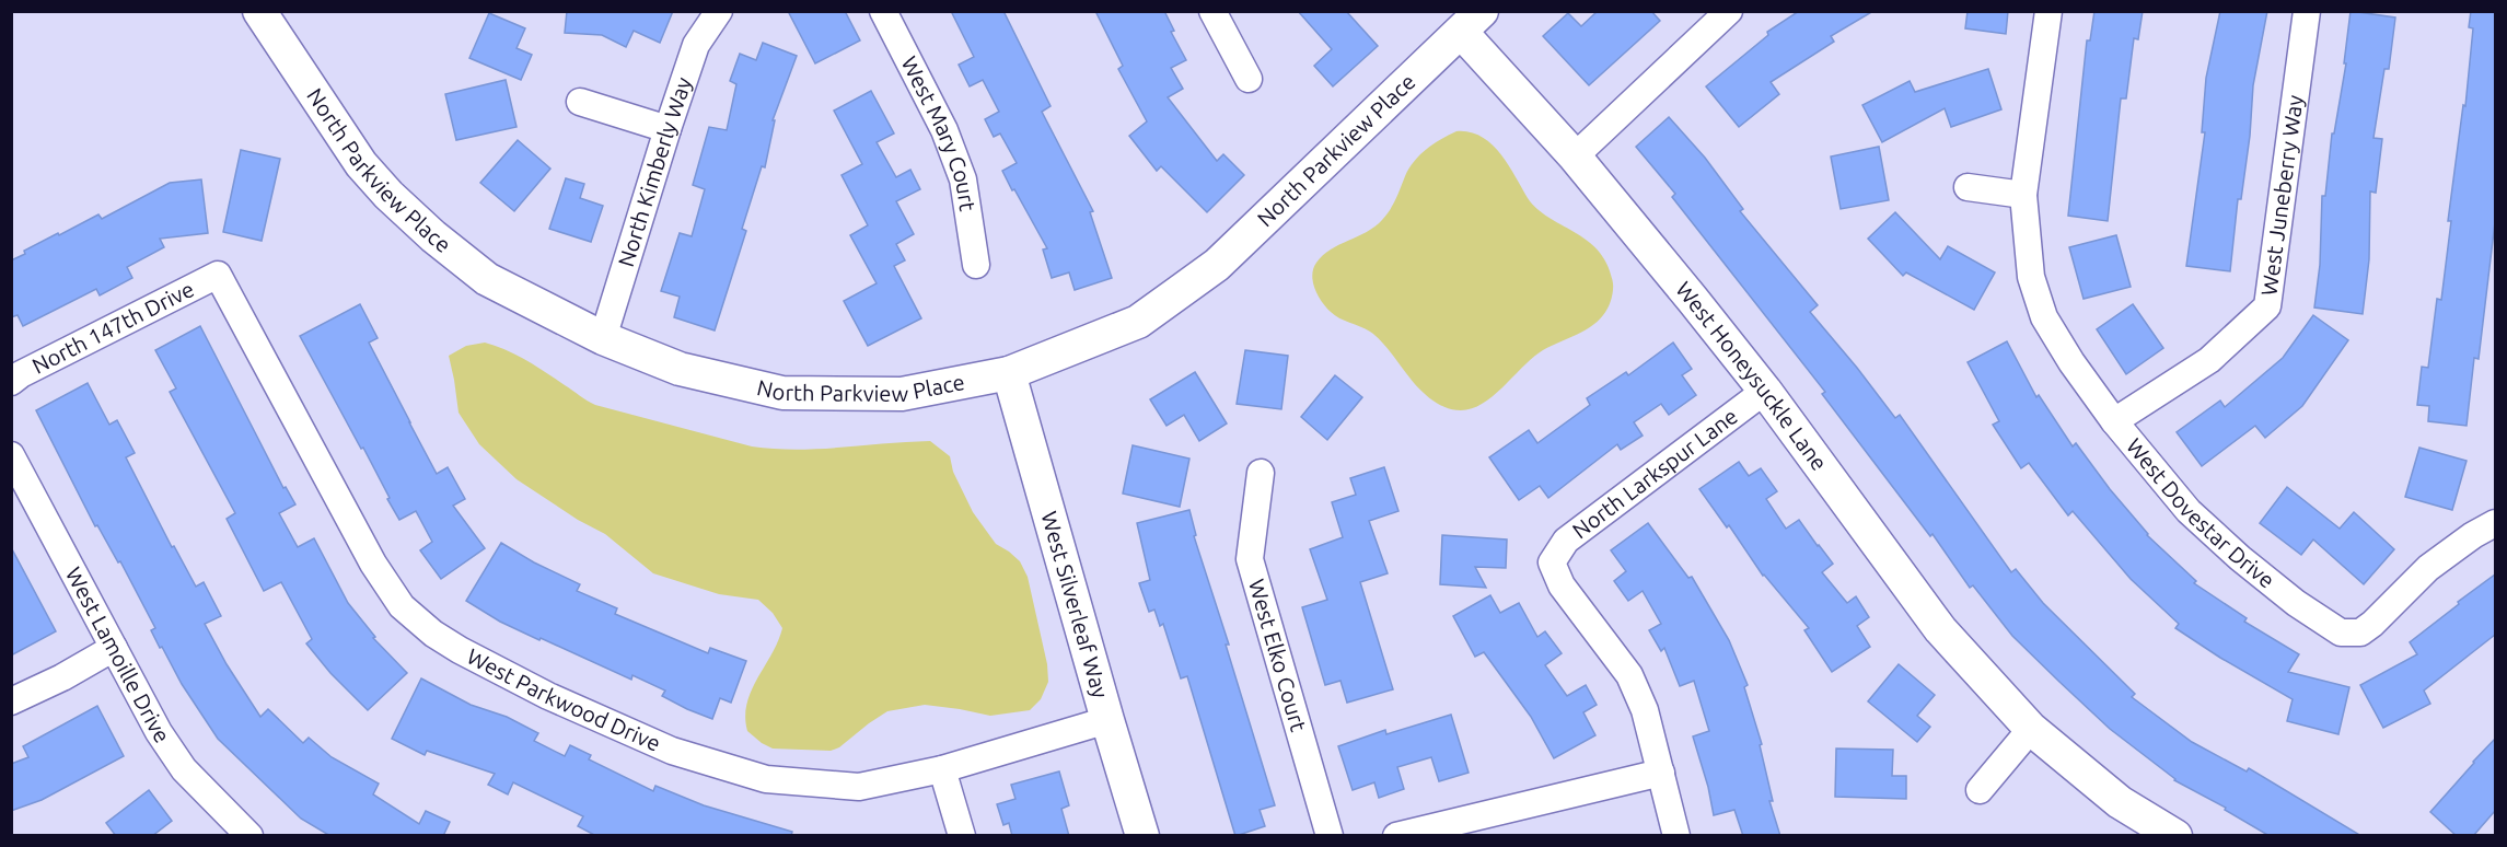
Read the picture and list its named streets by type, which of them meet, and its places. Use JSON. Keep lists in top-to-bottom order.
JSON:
{
  "streets": {
    "street": [
      "West Mary Court",
      "North Parkview Place",
      "North Kimberly Way",
      "West Juneberry Way",
      "North 147th Drive",
      "West Honeysuckle Lane",
      "North Larkspur Lane",
      "West Dovestar Drive",
      "West Silverleaf Way",
      "West Lamoille Drive",
      "West Elko Court",
      "West Parkwood Drive"
    ]
  },
  "crossings": [
    ["North Parkview Place", "North Kimberly Way"],
    ["North Parkview Place", "West Honeysuckle Lane"],
    ["North Parkview Place", "West Silverleaf Way"],
    ["West Juneberry Way", "West Dovestar Drive"],
    ["North 147th Drive", "West Parkwood Drive"],
    ["West Honeysuckle Lane", "North Larkspur Lane"],
    ["West Silverleaf Way", "West Parkwood Drive"]
  ]
}
